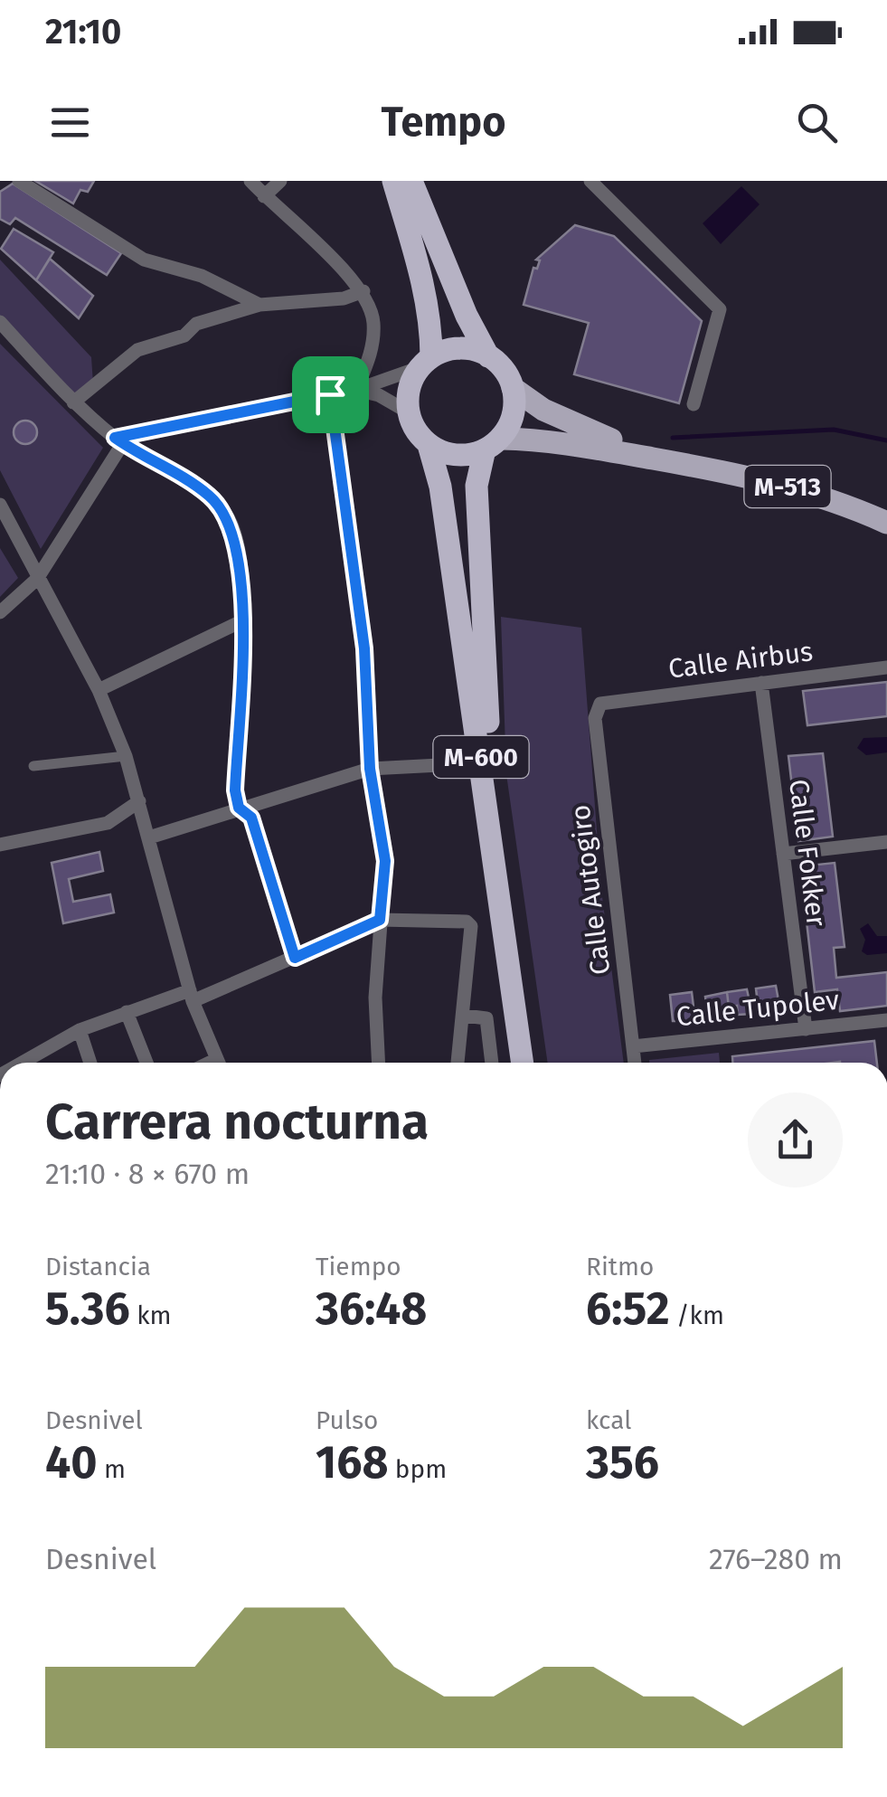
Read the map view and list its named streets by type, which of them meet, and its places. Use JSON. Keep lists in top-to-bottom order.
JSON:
{
  "streets": {
    "highway": ["M-600"],
    "main road": ["M-513"],
    "street": [
      "Calle Airbus",
      "Calle Fokker",
      "Calle Autogiro",
      "Calle Tupolev"
    ]
  },
  "crossings": [
    ["M-513", "M-600"],
    ["Calle Airbus", "Calle Fokker"],
    ["Calle Airbus", "Calle Autogiro"],
    ["Calle Fokker", "Calle Tupolev"],
    ["Calle Autogiro", "Calle Tupolev"]
  ],
  "page": {
    "status": "21:10",
    "header": "Tempo",
    "heading": ["Carrera nocturna", "21:10 · 8 × 670 m"],
    "stats": [
      ["Distancia", "5.36 km"],
      ["Tiempo", "36:48"],
      ["Ritmo", "6:52 /km"],
      ["Desnivel", "40 m"],
      ["Pulso", "168 bpm"],
      ["kcal", "356"]
    ],
    "chart": ["Desnivel", "276–280 m"]
  }
}
